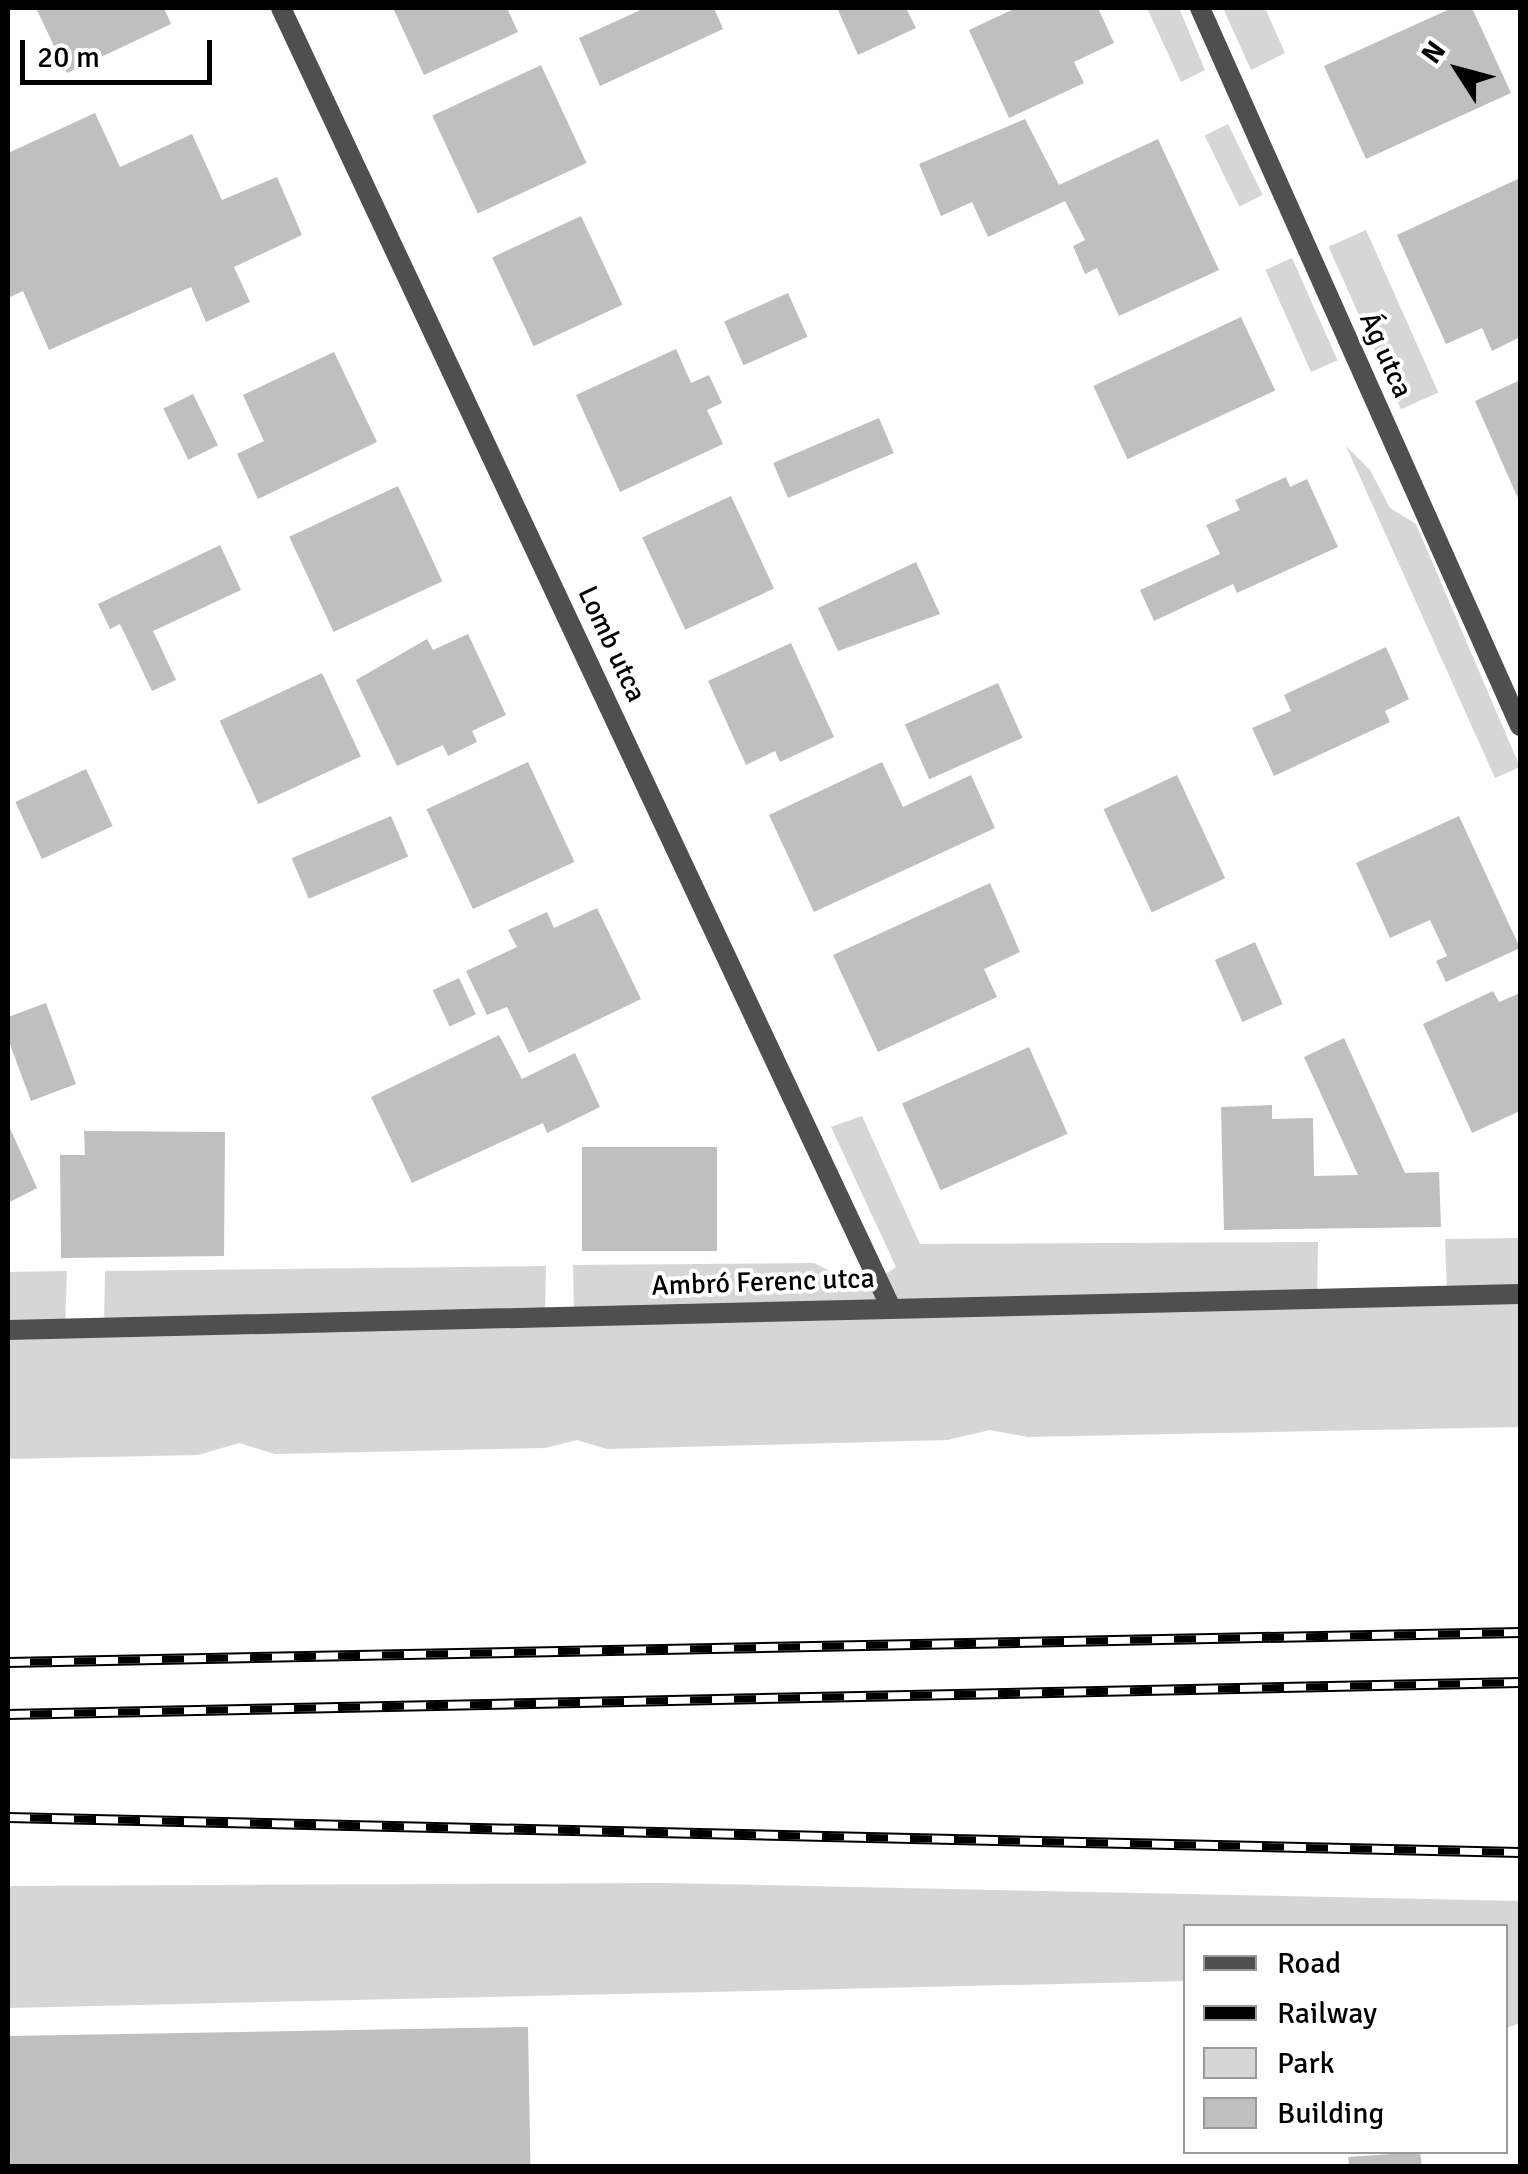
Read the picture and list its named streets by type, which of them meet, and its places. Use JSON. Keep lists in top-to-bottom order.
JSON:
{
  "streets": {
    "street": ["Ág utca", "Lomb utca", "Ambró Ferenc utca"]
  },
  "crossings": [
    ["Lomb utca", "Ambró Ferenc utca"]
  ],
  "legend": [
    "Road",
    "Railway",
    "Park",
    "Building"
  ],
  "scale_bar": "20 m",
  "north": "top left"
}
